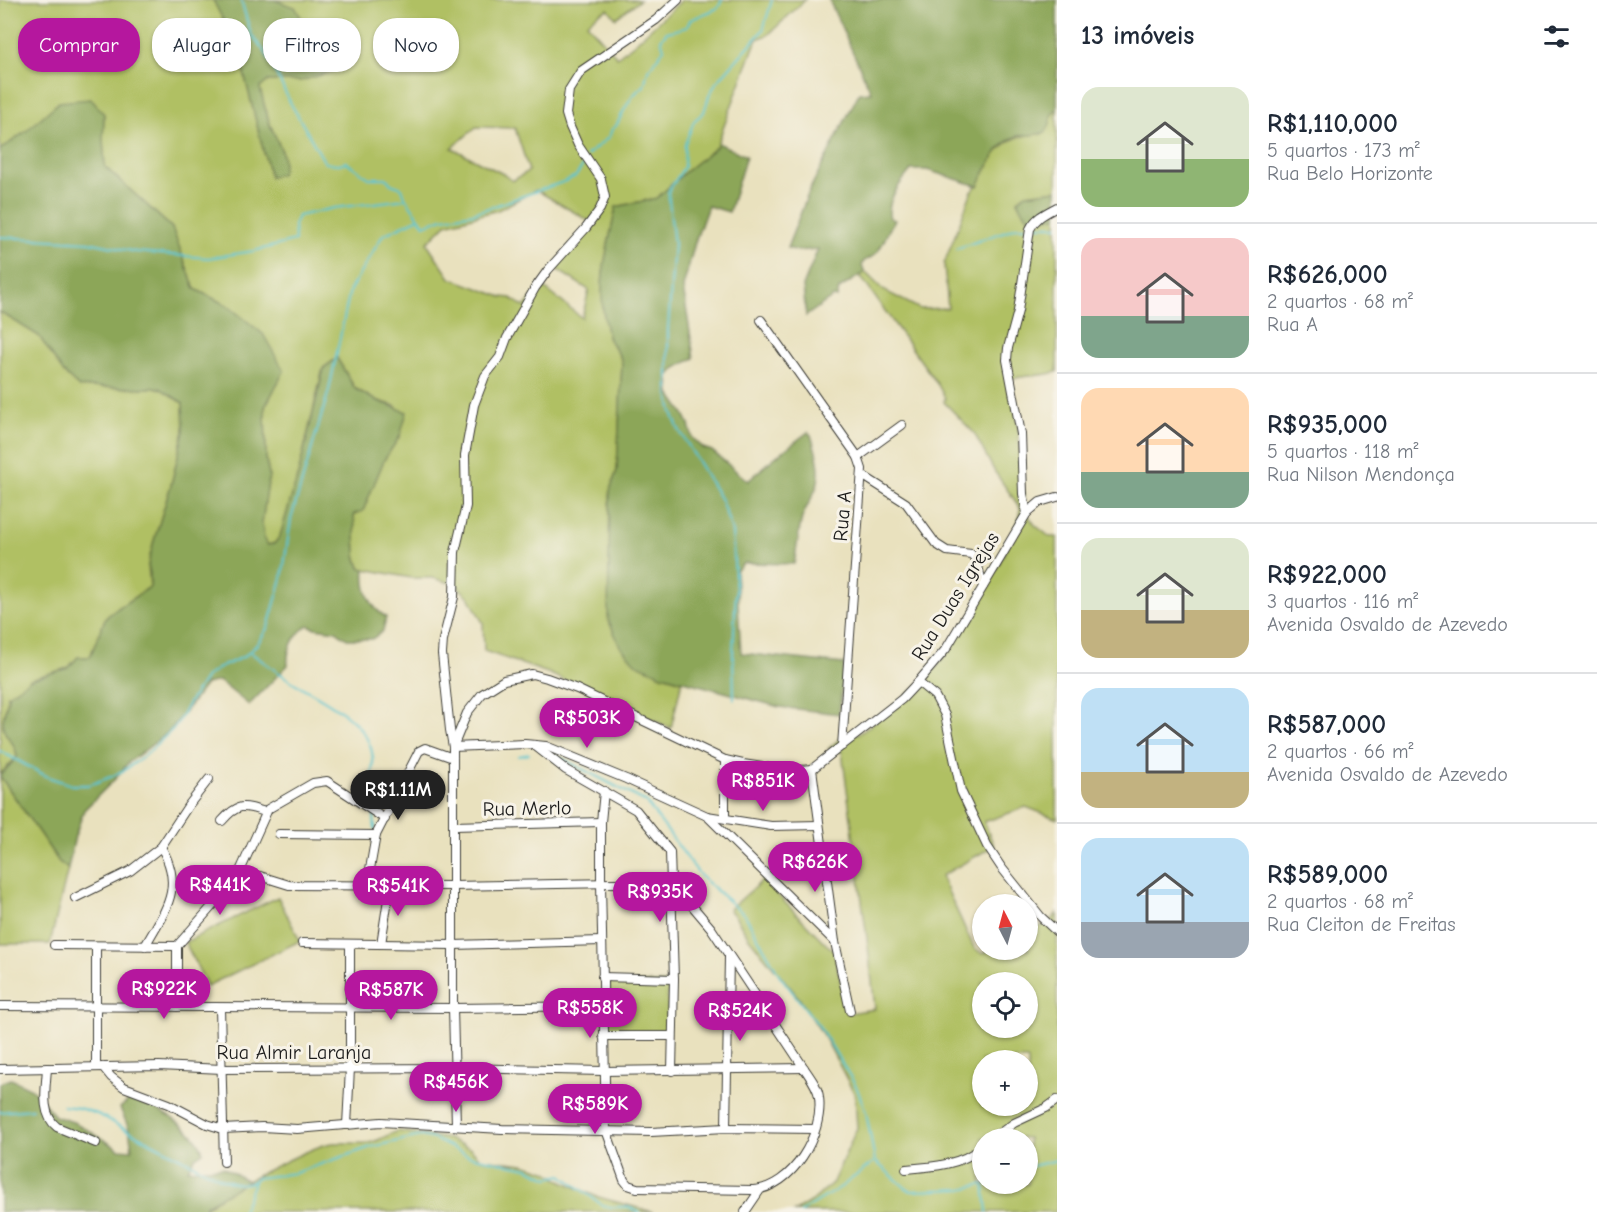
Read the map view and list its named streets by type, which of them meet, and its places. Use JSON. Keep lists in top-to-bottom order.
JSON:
{
  "streets": {
    "street": [
      "Rua A",
      "Rua Duas Igrejas",
      "Rua Merlo",
      "Rua Almir Laranja"
    ]
  },
  "crossings": [
    ["Rua A", "Rua Duas Igrejas"]
  ],
  "north": "top",
  "page": {
    "heading": "13 imóveis",
    "chip": [
      "Comprar",
      "Alugar",
      "Filtros",
      "Novo"
    ],
    "list": [
      {
        "name": "R$1,110,000",
        "note": "5 quartos · 173 m² · Rua Belo Horizonte"
      },
      {
        "name": "R$626,000",
        "note": "2 quartos · 68 m² · Rua A"
      },
      {
        "name": "R$935,000",
        "note": "5 quartos · 118 m² · Rua Nilson Mendonça"
      },
      {
        "name": "R$922,000",
        "note": "3 quartos · 116 m² · Avenida Osvaldo de Azevedo"
      },
      {
        "name": "R$587,000",
        "note": "2 quartos · 66 m² · Avenida Osvaldo de Azevedo"
      },
      {
        "name": "R$589,000",
        "note": "2 quartos · 68 m² · Rua Cleiton de Freitas"
      }
    ],
    "price": [
      "R$503K",
      "R$851K",
      "R$1.11M",
      "R$626K",
      "R$441K",
      "R$541K",
      "R$935K",
      "R$922K",
      "R$587K",
      "R$558K",
      "R$524K",
      "R$456K",
      "R$589K"
    ],
    "map_buttons": ["+", "−"]
  }
}
